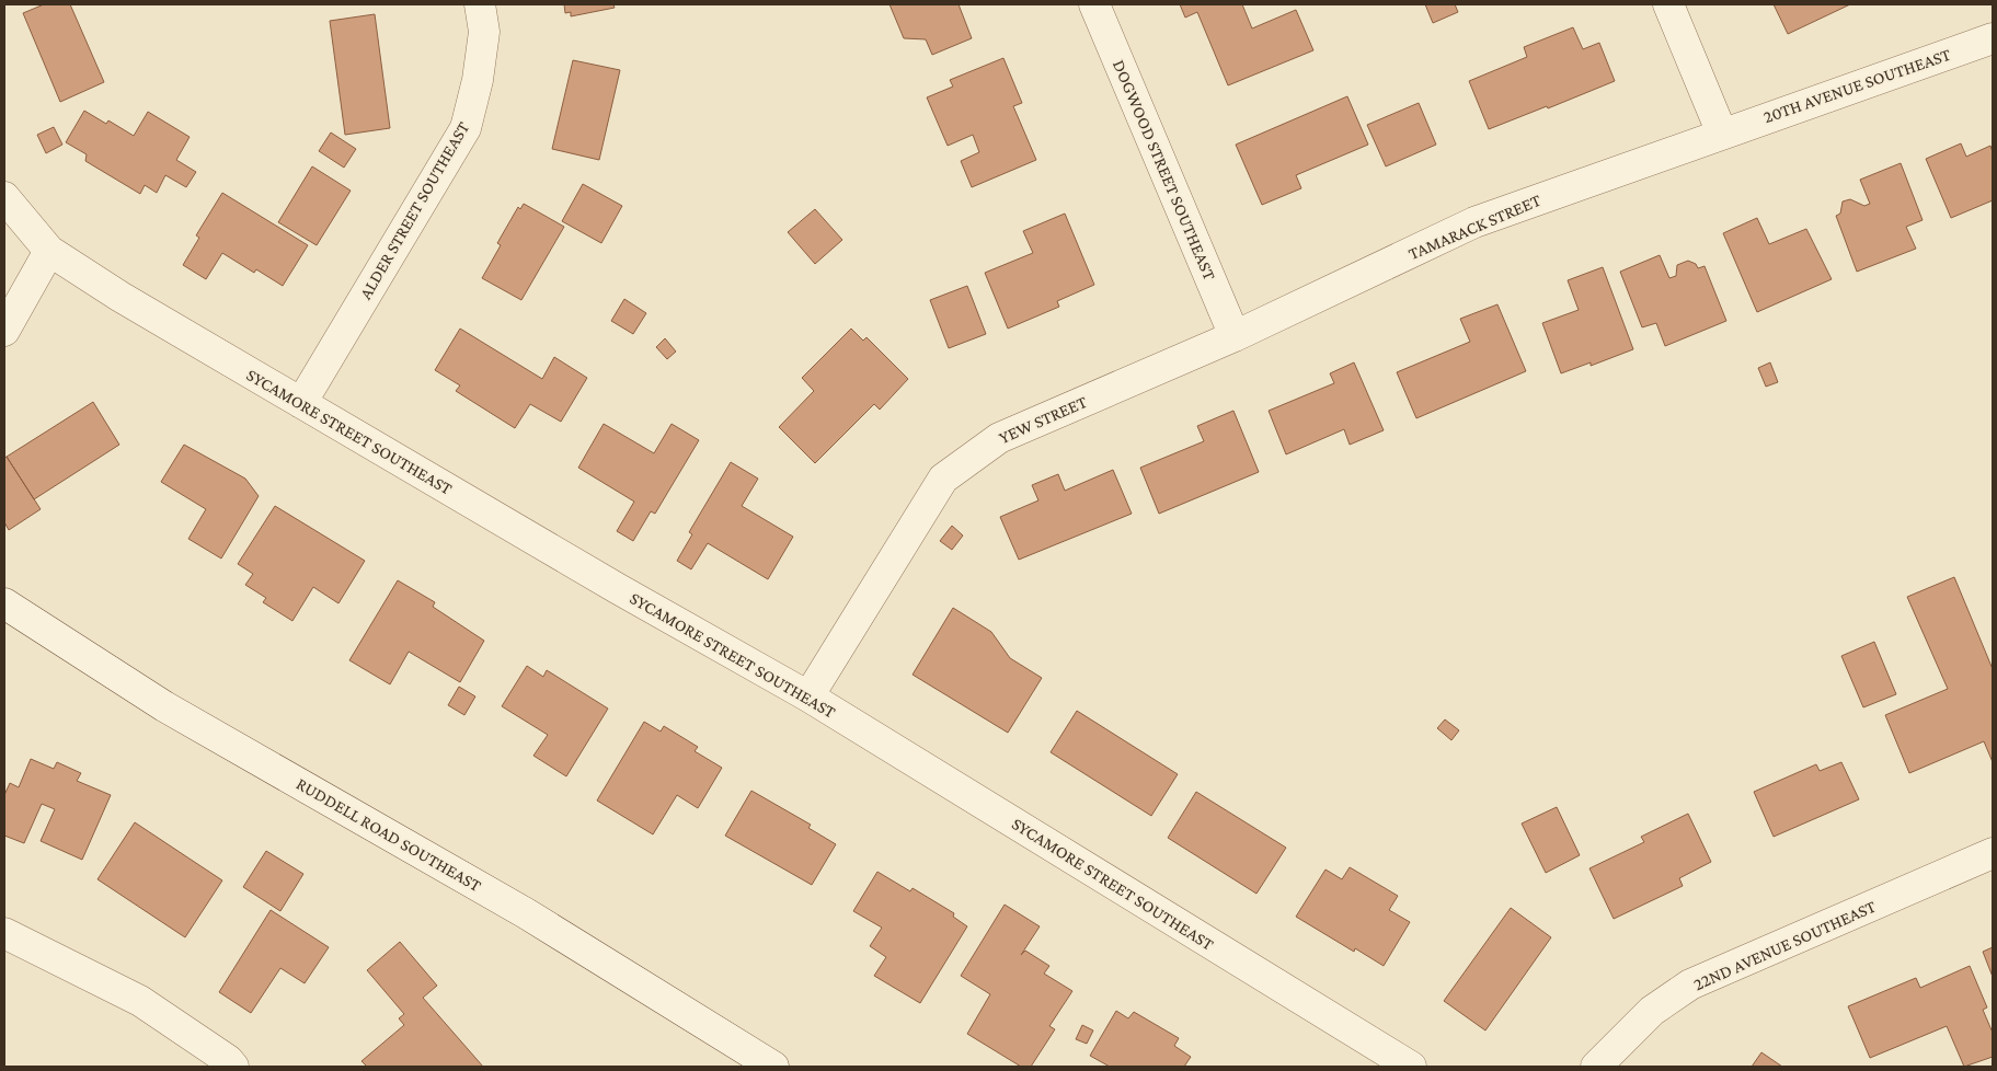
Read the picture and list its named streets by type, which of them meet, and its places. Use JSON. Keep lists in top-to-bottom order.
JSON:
{
  "streets": {
    "street": [
      "20TH AVENUE SOUTHEAST",
      "DOGWOOD STREET SOUTHEAST",
      "ALDER STREET SOUTHEAST",
      "TAMARACK STREET",
      "YEW STREET",
      "SYCAMORE STREET SOUTHEAST",
      "RUDDELL ROAD SOUTHEAST",
      "22ND AVENUE SOUTHEAST"
    ]
  },
  "crossings": [
    ["20TH AVENUE SOUTHEAST", "TAMARACK STREET"],
    ["DOGWOOD STREET SOUTHEAST", "TAMARACK STREET"],
    ["DOGWOOD STREET SOUTHEAST", "YEW STREET"],
    ["ALDER STREET SOUTHEAST", "SYCAMORE STREET SOUTHEAST"],
    ["TAMARACK STREET", "YEW STREET"],
    ["YEW STREET", "SYCAMORE STREET SOUTHEAST"]
  ]
}
